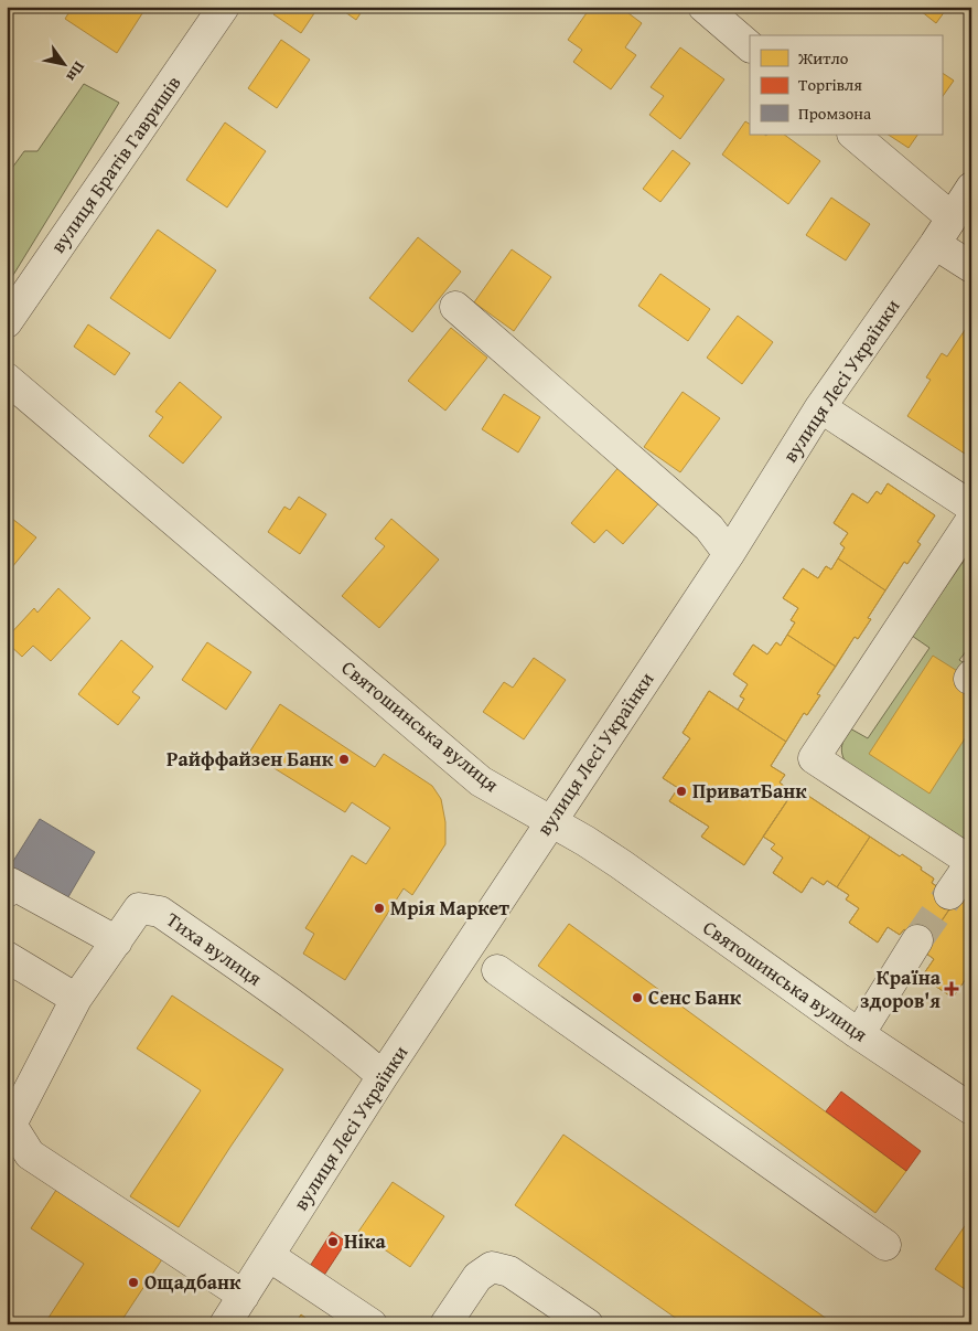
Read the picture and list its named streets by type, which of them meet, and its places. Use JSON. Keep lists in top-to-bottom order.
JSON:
{
  "streets": {
    "street": [
      "вулиця Братів Гавришів",
      "вулиця Лесі Українки",
      "Святошинська вулиця",
      "Тиха вулиця"
    ]
  },
  "crossings": [
    ["вулиця Лесі Українки", "Святошинська вулиця"],
    ["вулиця Лесі Українки", "Тиха вулиця"]
  ],
  "places": {
    "other": [
      "Райффайзен Банк",
      "ПриватБанк",
      "Мрія Маркет",
      "Сенс Банк",
      "Ніка",
      "Ощадбанк"
    ],
    "health": ["Країна здоров'я"]
  },
  "legend": ["Житло", "Торгівля", "Промзона"],
  "north": "bottom right"
}
